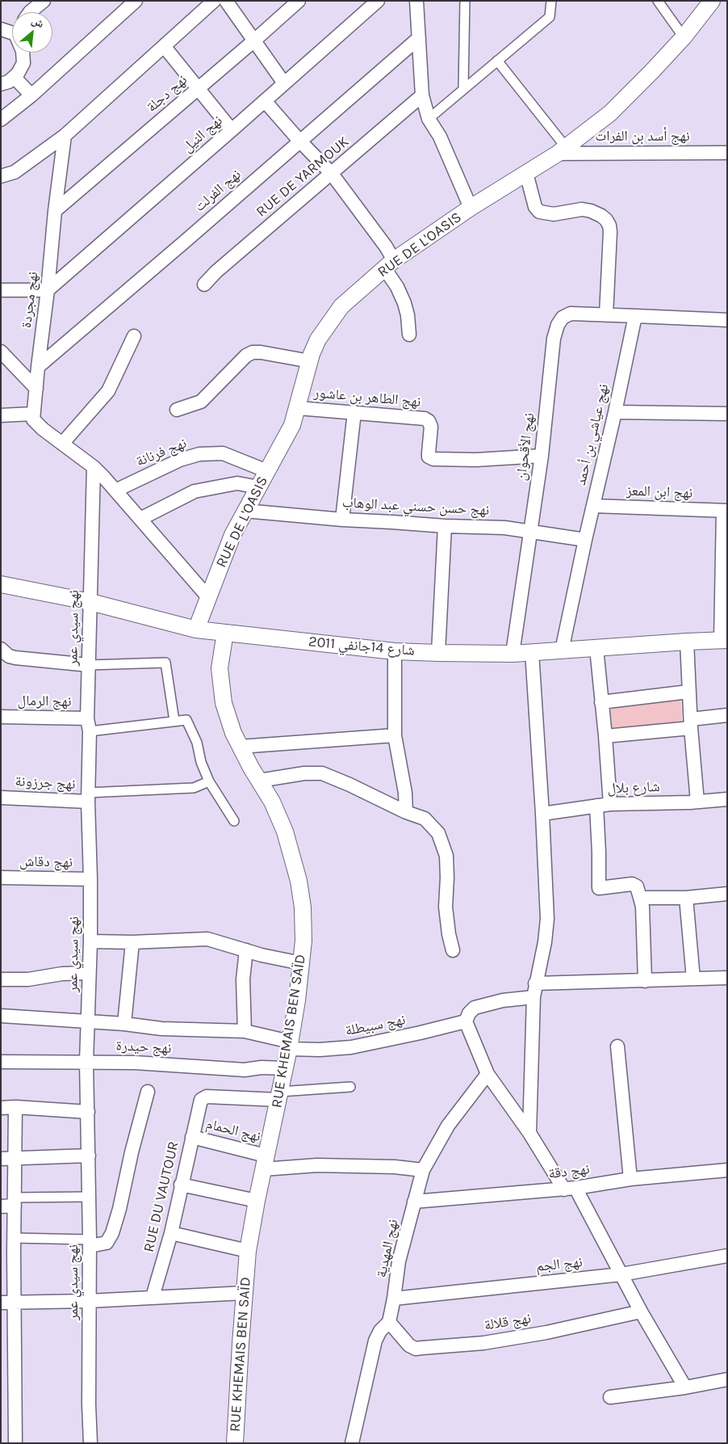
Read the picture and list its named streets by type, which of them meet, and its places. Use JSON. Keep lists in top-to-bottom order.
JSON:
{
  "streets": {
    "street": [
      "نهج دجلة",
      "نهج النيل",
      "نهج أسد بن الفرات",
      "RUE DE YARMOUK",
      "نهج الفرلت",
      "RUE DE L'OASIS",
      "نهج مجردة",
      "نهج الطاهر بن عاشور",
      "نهج عياشي بن أحمد",
      "نهج الأقحوان",
      "نهج فرنانة",
      "نهج ابن المعز",
      "نهج حسن حسني عبد الوهاب",
      "نهج سيدي عمر",
      "شارع 14جانفي 2011",
      "نهج الرمال",
      "نهج جرزونة",
      "شارع بلال",
      "نهج دقاش",
      "نهج سبيطلة",
      "RUE KHEMAIS BEN SAÏD",
      "نهج حيدرة",
      "نهج الحمام",
      "نهج دقة",
      "RUE DU VAUTOUR",
      "نهج المهدية",
      "نهج الجم",
      "نهج قلالة"
    ]
  },
  "crossings": [
    ["نهج دجلة", "نهج مجردة"],
    ["نهج النيل", "نهج مجردة"],
    ["نهج أسد بن الفرات", "RUE DE L'OASIS"],
    ["نهج الفرلت", "نهج مجردة"],
    ["RUE DE L'OASIS", "نهج الطاهر بن عاشور"],
    ["RUE DE L'OASIS", "نهج فرنانة"],
    ["RUE DE L'OASIS", "نهج حسن حسني عبد الوهاب"],
    ["RUE DE L'OASIS", "شارع 14جانفي 2011"],
    ["نهج الطاهر بن عاشور", "نهج الأقحوان"],
    ["نهج عياشي بن أحمد", "نهج الأقحوان"],
    ["نهج عياشي بن أحمد", "نهج ابن المعز"],
    ["نهج عياشي بن أحمد", "نهج حسن حسني عبد الوهاب"],
    ["نهج عياشي بن أحمد", "شارع 14جانفي 2011"],
    ["نهج الأقحوان", "نهج حسن حسني عبد الوهاب"],
    ["نهج الأقحوان", "شارع 14جانفي 2011"],
    ["نهج ابن المعز", "شارع 14جانفي 2011"],
    ["نهج سيدي عمر", "شارع 14جانفي 2011"],
    ["نهج سيدي عمر", "نهج الرمال"],
    ["نهج سيدي عمر", "نهج جرزونة"],
    ["نهج سيدي عمر", "نهج دقاش"],
    ["نهج سيدي عمر", "نهج سبيطلة"],
    ["نهج سيدي عمر", "نهج حيدرة"],
    ["شارع 14جانفي 2011", "RUE KHEMAIS BEN SAÏD"],
    ["نهج سبيطلة", "RUE KHEMAIS BEN SAÏD"],
    ["RUE KHEMAIS BEN SAÏD", "نهج حيدرة"],
    ["RUE KHEMAIS BEN SAÏD", "نهج الحمام"],
    ["RUE KHEMAIS BEN SAÏD", "RUE DU VAUTOUR"],
    ["نهج الحمام", "RUE DU VAUTOUR"],
    ["نهج الحمام", "نهج المهدية"],
    ["نهج دقة", "نهج المهدية"],
    ["نهج المهدية", "نهج الجم"],
    ["نهج المهدية", "نهج قلالة"]
  ],
  "north": "top right"
}
